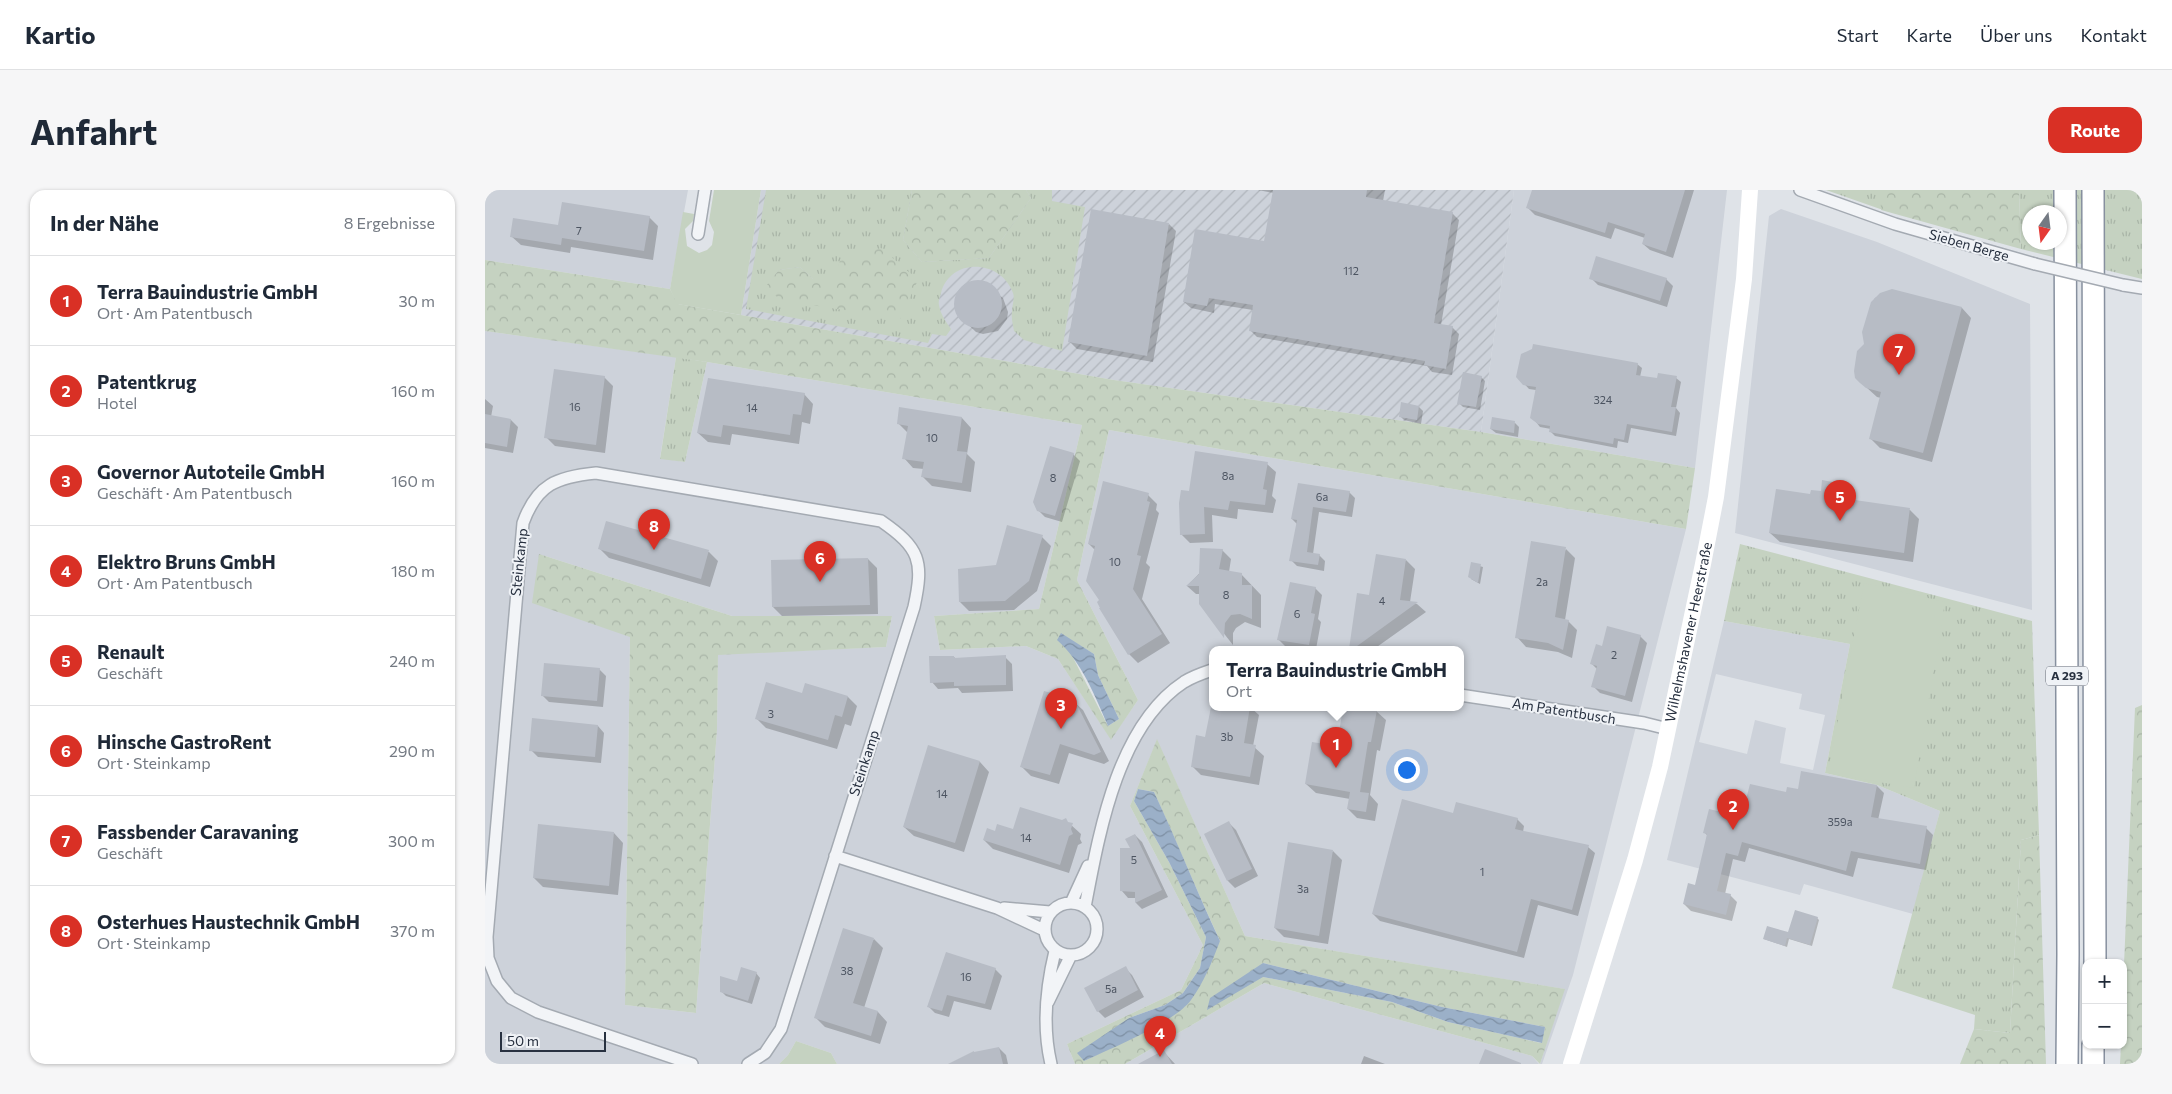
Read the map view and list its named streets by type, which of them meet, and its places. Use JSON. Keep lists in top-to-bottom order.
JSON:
{
  "streets": {
    "highway": ["A 293"],
    "street": [
      "Sieben Berge",
      "Steinkamp",
      "Wilhelmshavener Heerstraße",
      "Am Patentbusch"
    ]
  },
  "crossings": [
    ["Wilhelmshavener Heerstraße", "Am Patentbusch"]
  ],
  "house_numbers": [
    "7",
    "112",
    "324",
    "16",
    "14",
    "10",
    "8a",
    "8",
    "6a",
    "10",
    "2a",
    "8",
    "4",
    "6",
    "2",
    "3",
    "3b",
    "14",
    "359a",
    "14",
    "5",
    "1",
    "3a",
    "38",
    "16",
    "5a"
  ],
  "scale_bar": "50 m",
  "north": "bottom",
  "page": {
    "header": "Kartio",
    "nav": [
      "Start",
      "Karte",
      "Über uns",
      "Kontakt"
    ],
    "buttons": "Route",
    "title": "Anfahrt",
    "heading": ["In der Nähe", "8 Ergebnisse"],
    "list": [
      {
        "mark": "1",
        "name": "Terra Bauindustrie GmbH",
        "note": "Ort · Am Patentbusch",
        "value": "30 m"
      },
      {
        "mark": "2",
        "name": "Patentkrug",
        "note": "Hotel",
        "value": "160 m"
      },
      {
        "mark": "3",
        "name": "Governor Autoteile GmbH",
        "note": "Geschäft · Am Patentbusch",
        "value": "160 m"
      },
      {
        "mark": "4",
        "name": "Elektro Bruns GmbH",
        "note": "Ort · Am Patentbusch",
        "value": "180 m"
      },
      {
        "mark": "5",
        "name": "Renault",
        "note": "Geschäft",
        "value": "240 m"
      },
      {
        "mark": "6",
        "name": "Hinsche GastroRent",
        "note": "Ort · Steinkamp",
        "value": "290 m"
      },
      {
        "mark": "7",
        "name": "Fassbender Caravaning",
        "note": "Geschäft",
        "value": "300 m"
      },
      {
        "mark": "8",
        "name": "Osterhues Haustechnik GmbH",
        "note": "Ort · Steinkamp",
        "value": "370 m"
      }
    ],
    "pins": [
      "7",
      "5",
      "8",
      "6",
      "3",
      "1",
      "2",
      "4"
    ],
    "popup": ["Terra Bauindustrie GmbH", "Ort"],
    "map_buttons": ["+", "−"],
    "scale": "50 m"
  }
}
